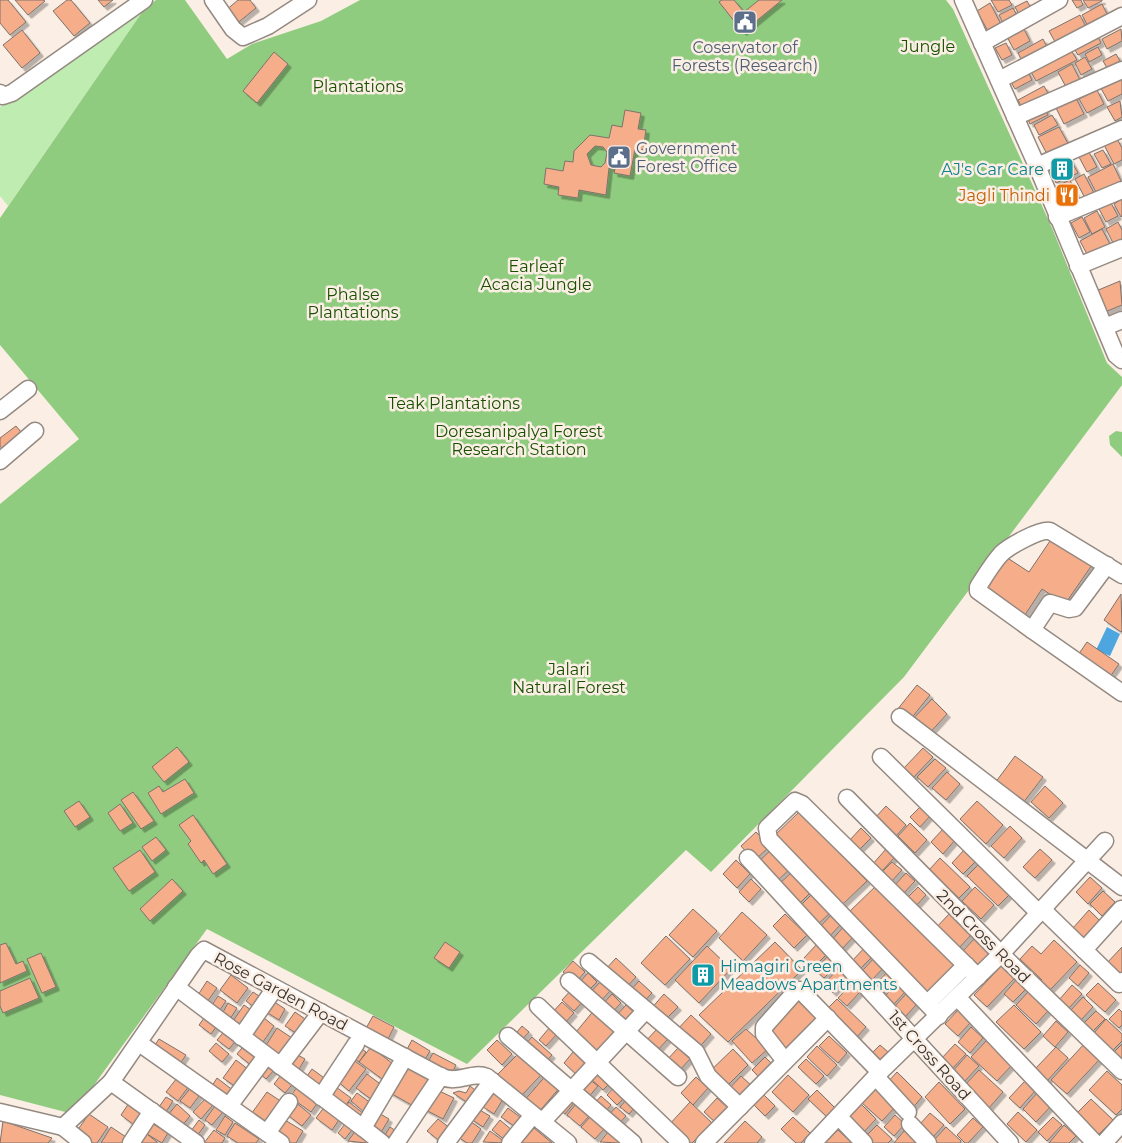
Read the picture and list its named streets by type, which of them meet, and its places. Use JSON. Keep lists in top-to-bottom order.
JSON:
{
  "streets": {
    "street": ["2nd Cross Road", "Rose Garden Road", "1st Cross Road"]
  },
  "parks": [
    "Jungle",
    "Plantations",
    "Earleaf Acacia Jungle",
    "Phalse Plantations",
    "Teak Plantations",
    "Doresanipalya Forest Research Station",
    "Jalari Natural Forest"
  ],
  "places": {
    "public building": ["Coservator of Forests (Research)", "Government Forest Office"],
    "building": ["AJ's Car Care", "Himagiri Green Meadows Apartments"],
    "restaurant": ["Jagli Thindi"]
  }
}
